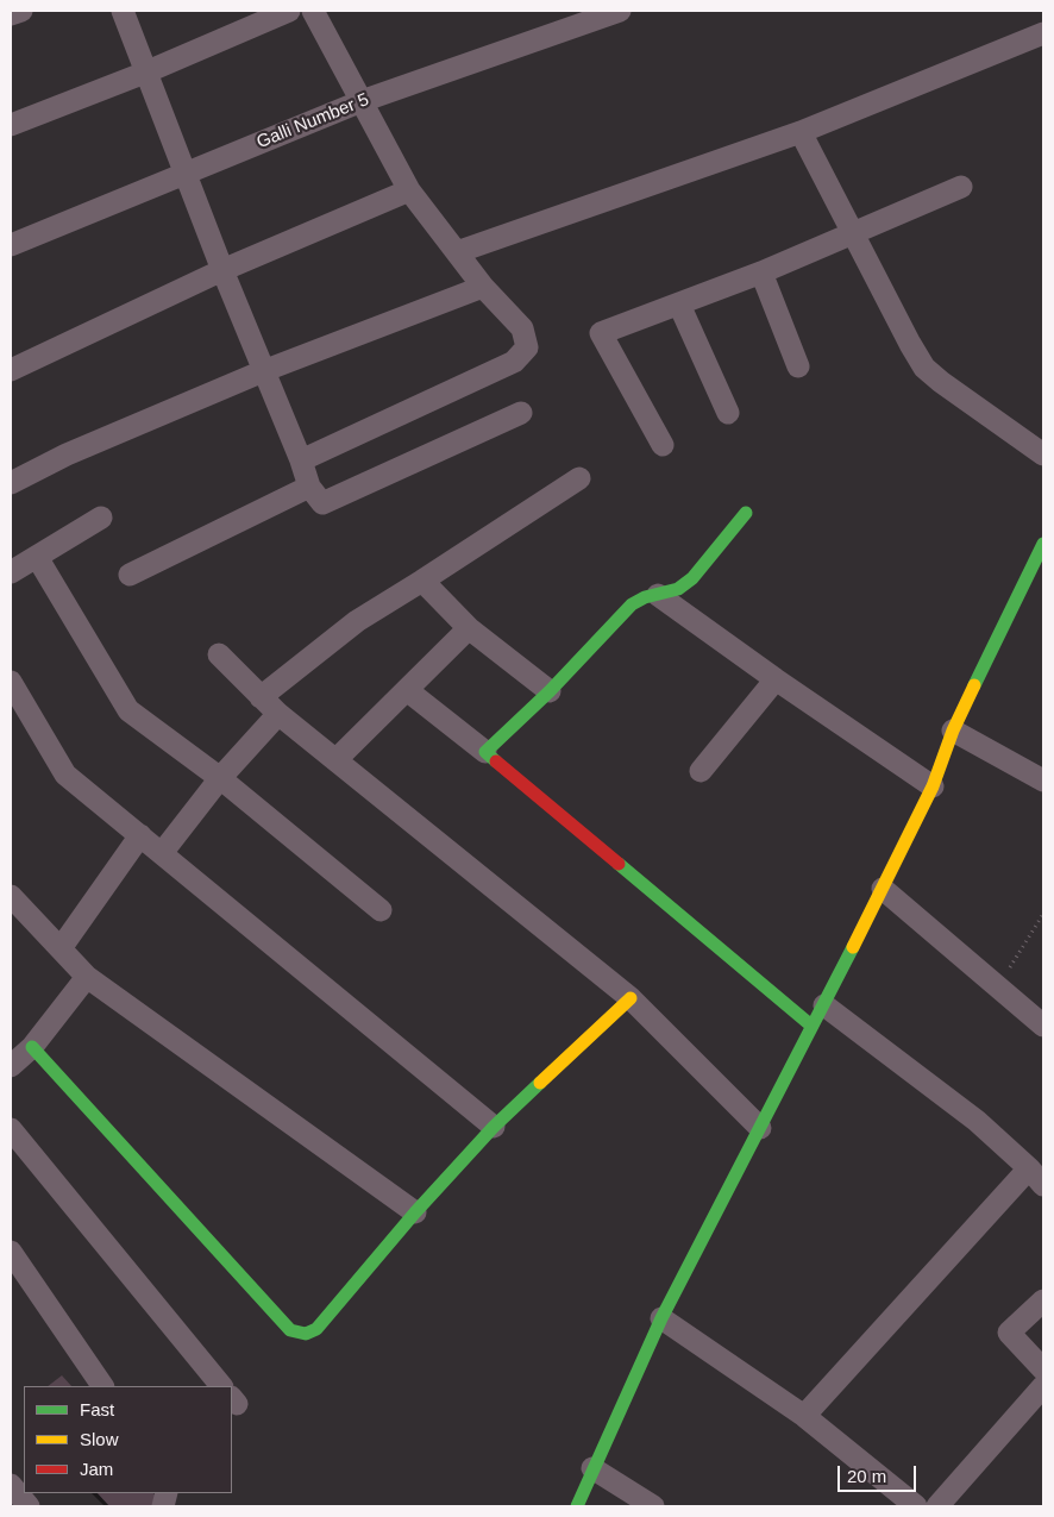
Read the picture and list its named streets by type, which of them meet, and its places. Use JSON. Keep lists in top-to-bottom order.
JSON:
{
  "streets": {
    "street": ["Galli Number 5"]
  },
  "legend": ["Fast", "Slow", "Jam"],
  "scale_bar": "20 m"
}
